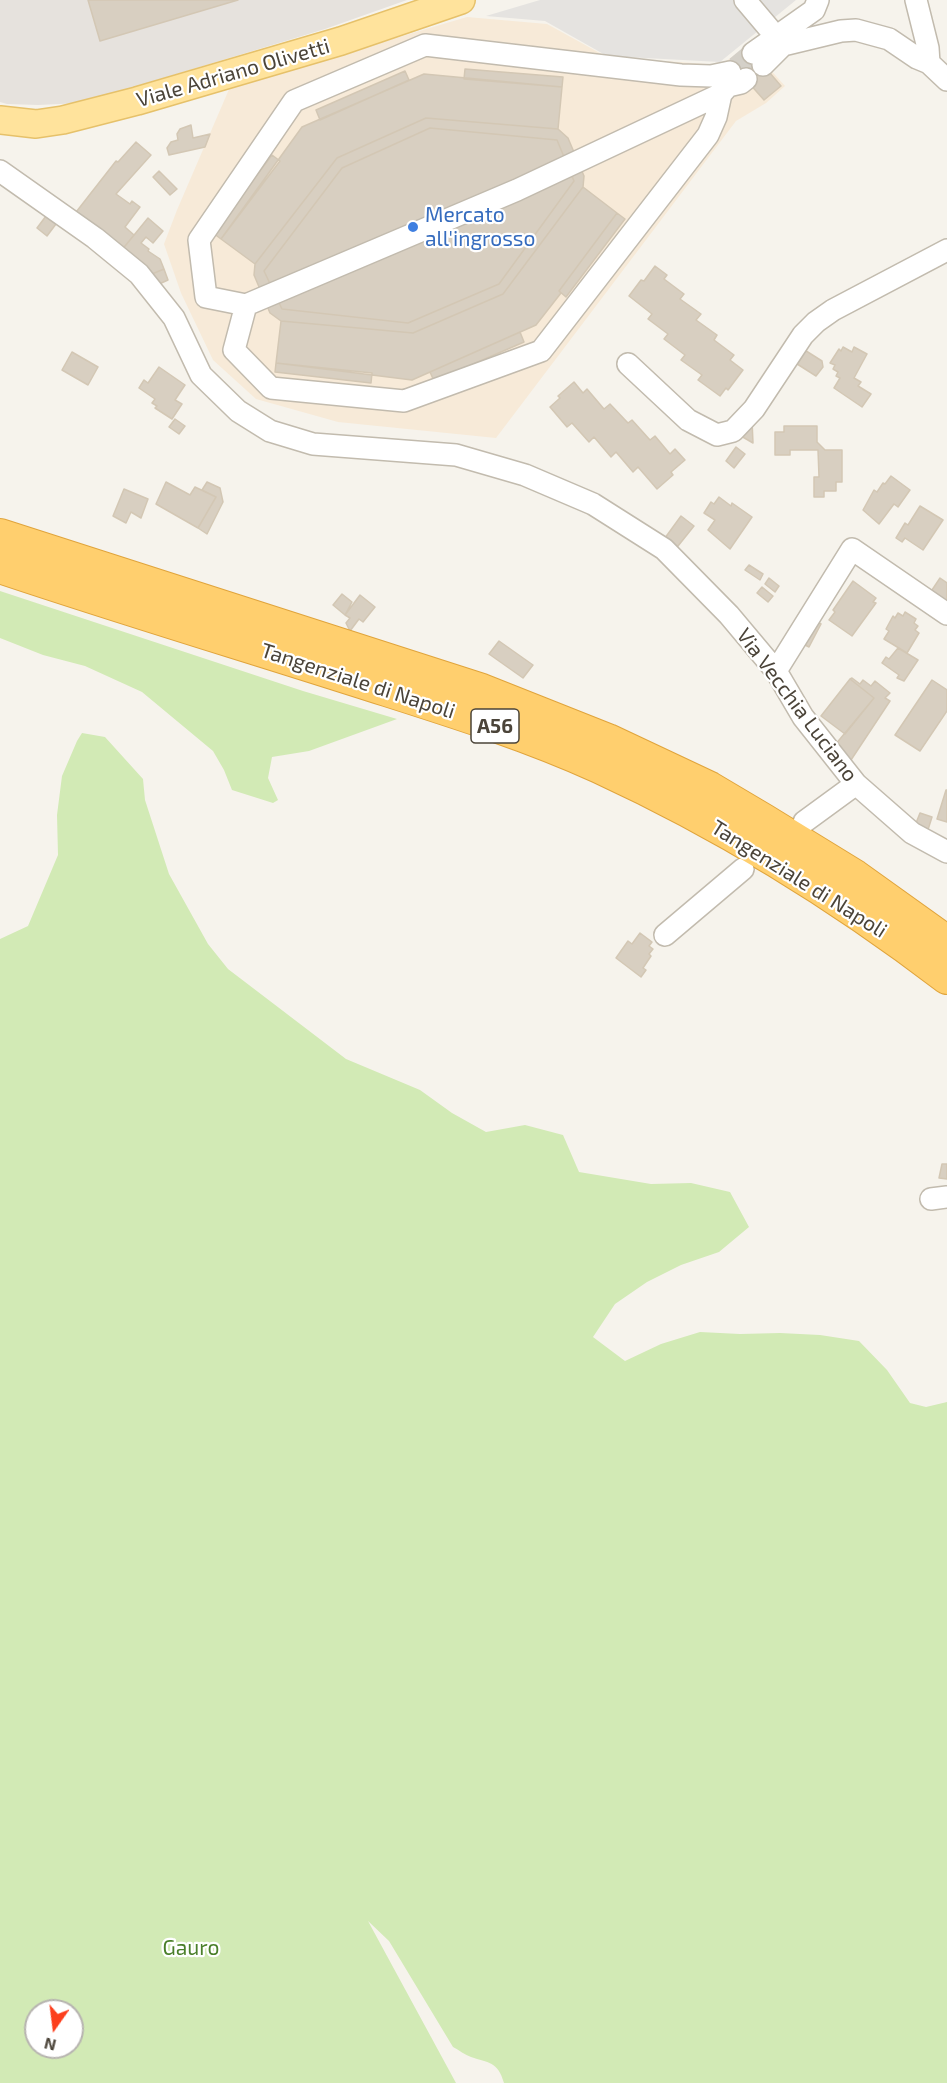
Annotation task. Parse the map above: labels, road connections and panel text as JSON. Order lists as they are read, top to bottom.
{
  "streets": {
    "highway": ["Tangenziale di Napoli", "A56"],
    "main road": ["Viale Adriano Olivetti"],
    "street": ["Via Vecchia Luciano"]
  },
  "parks": ["Gauro"],
  "places": ["Mercato all'ingrosso"],
  "north": "bottom"
}
